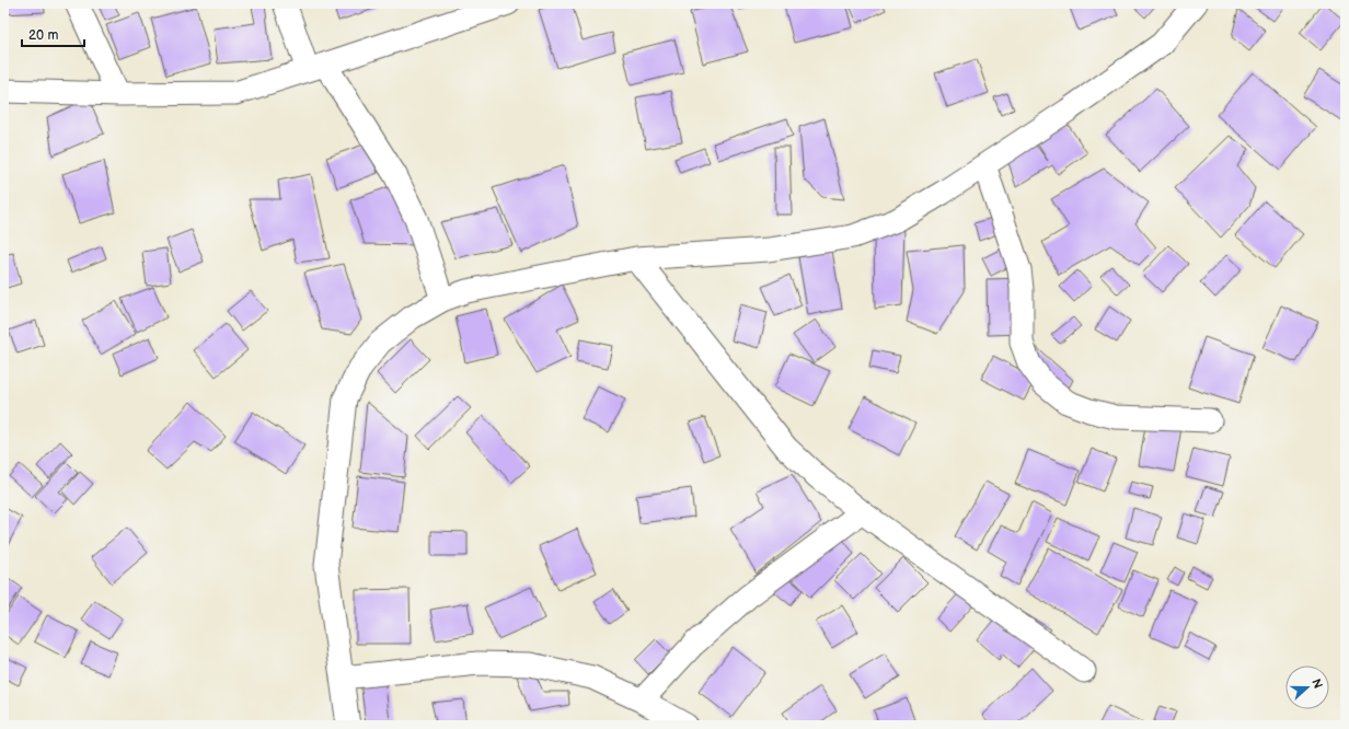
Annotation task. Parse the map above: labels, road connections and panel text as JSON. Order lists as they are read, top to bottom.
{
  "scale_bar": "20 m",
  "north": "right"
}
